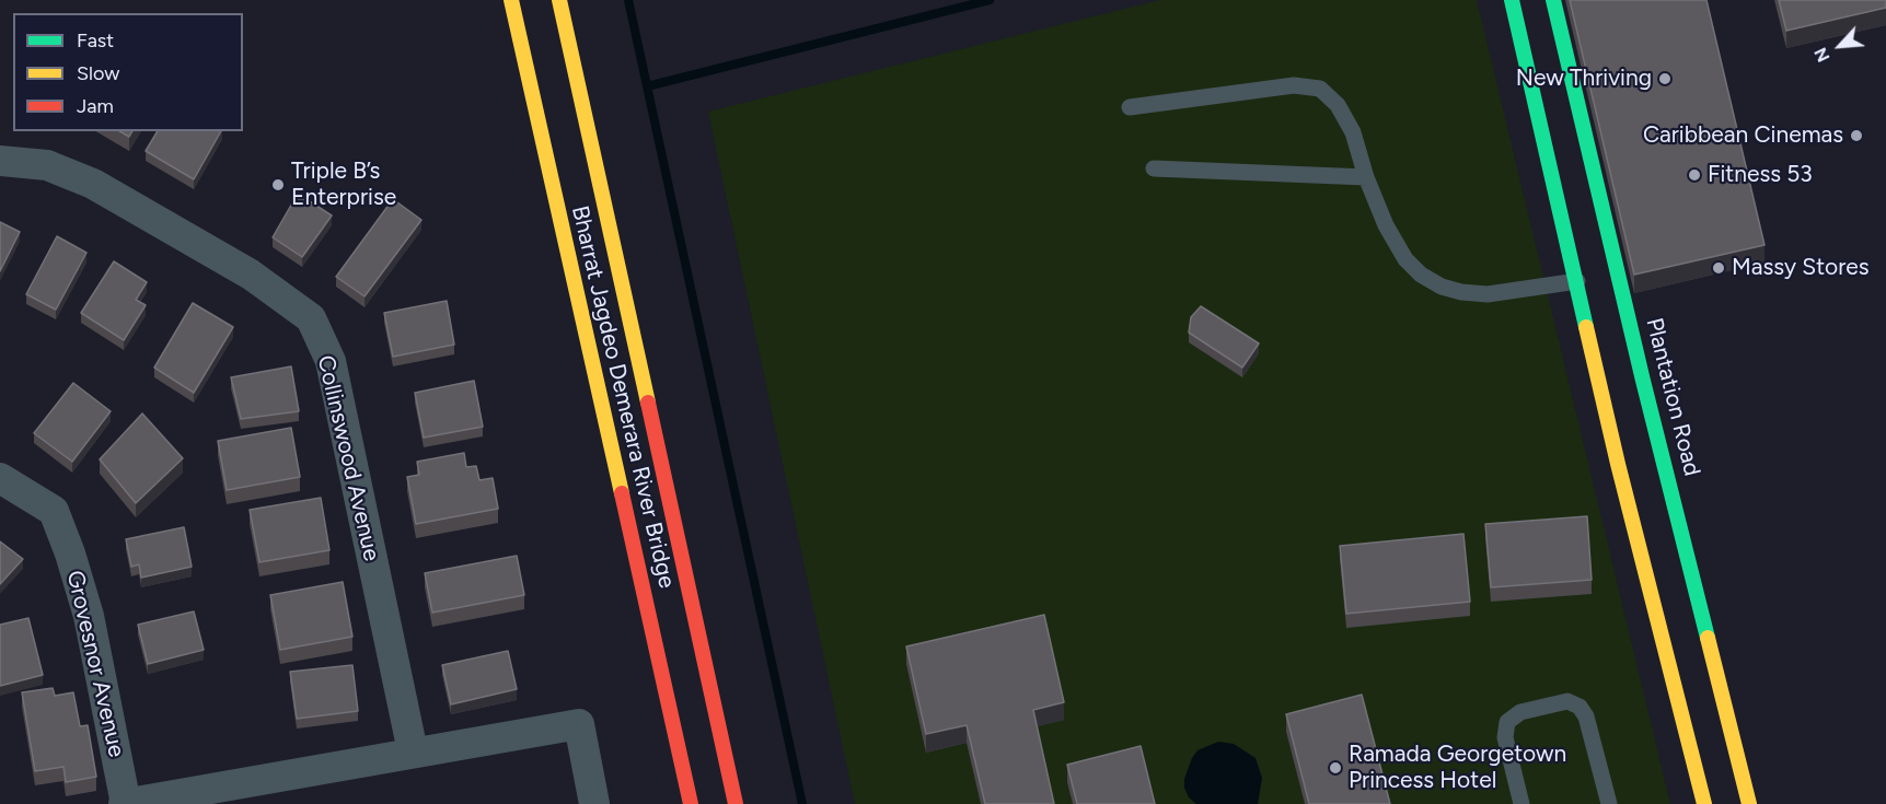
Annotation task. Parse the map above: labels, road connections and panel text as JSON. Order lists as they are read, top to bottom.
{
  "streets": {
    "street": [
      "Bharrat Jagdeo Demerara River Bridge",
      "Plantation Road",
      "Collinswood Avenue",
      "Grovesnor Avenue"
    ]
  },
  "places": [
    "New Thriving",
    "Caribbean Cinemas",
    "Fitness 53",
    "Triple B’s Enterprise",
    "Massy Stores",
    "Ramada Georgetown Princess Hotel"
  ],
  "legend": ["Fast", "Slow", "Jam"],
  "north": "bottom left"
}
